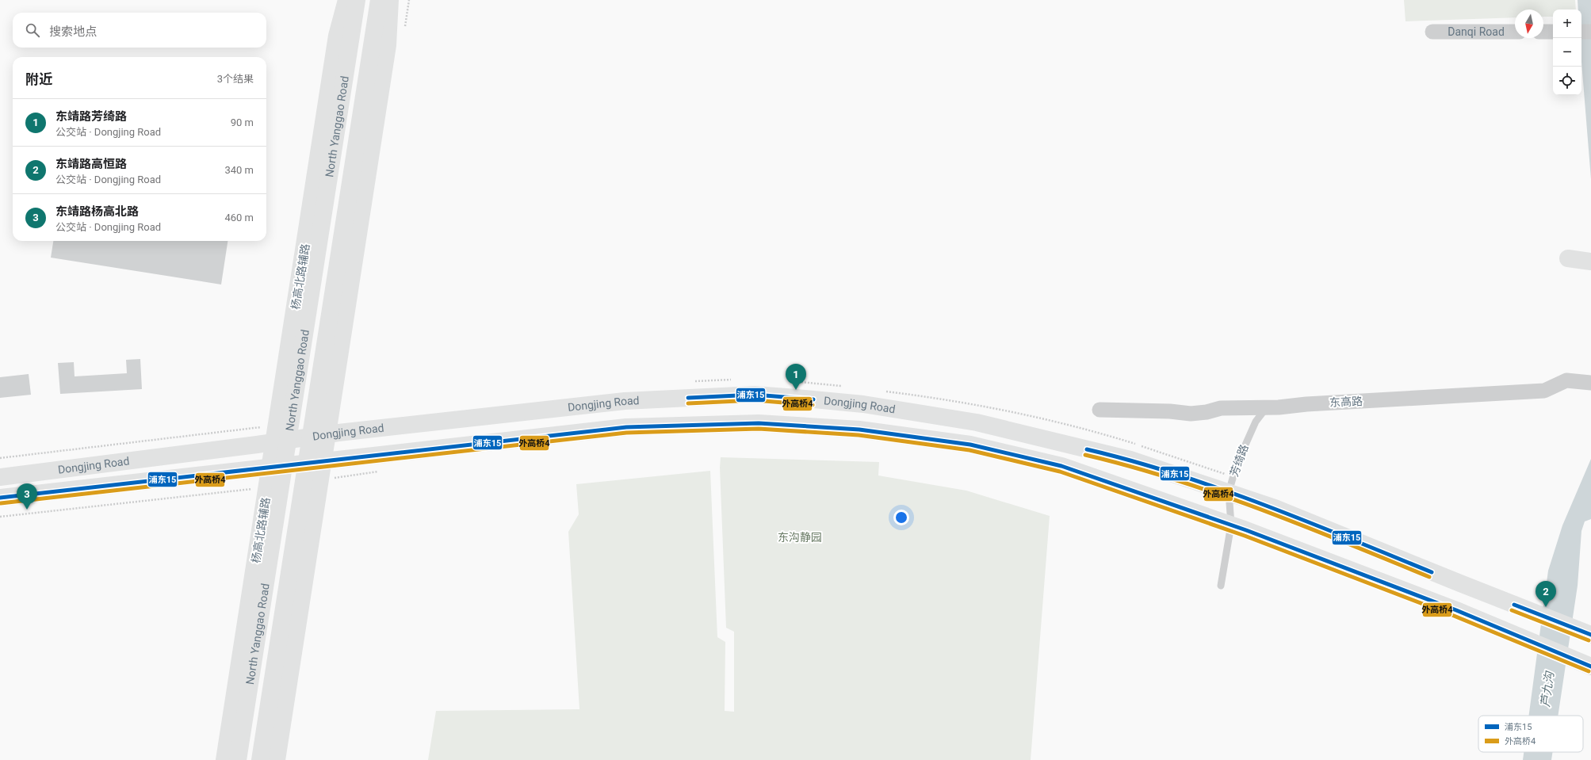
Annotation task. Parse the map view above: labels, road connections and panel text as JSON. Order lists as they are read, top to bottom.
{
  "streets": {
    "main road": ["North Yanggao Road", "杨高北路辅路", "Dongjing Road"],
    "street": ["Danqi Road", "东高路"],
    "lane": ["芳绮路"]
  },
  "crossings": [
    ["杨高北路辅路", "Dongjing Road"],
    ["东高路", "芳绮路"],
    ["Dongjing Road", "芳绮路"]
  ],
  "water": ["芦九沟"],
  "parks": ["东沟静园"],
  "lines": ["transit line 浦东15", "transit line 外高桥4"],
  "legend": ["浦东15", "外高桥4"],
  "north": "bottom",
  "page": {
    "map_buttons": ["+", "−"],
    "search": "搜索地点",
    "heading": ["附近", "3个结果"],
    "list": [
      {
        "mark": "1",
        "name": "东靖路芳绮路",
        "note": "公交站 · Dongjing Road",
        "value": "90 m"
      },
      {
        "mark": "2",
        "name": "东靖路高恒路",
        "note": "公交站 · Dongjing Road",
        "value": "340 m"
      },
      {
        "mark": "3",
        "name": "东靖路杨高北路",
        "note": "公交站 · Dongjing Road",
        "value": "460 m"
      }
    ],
    "pins": ["1", "3", "2"]
  }
}
